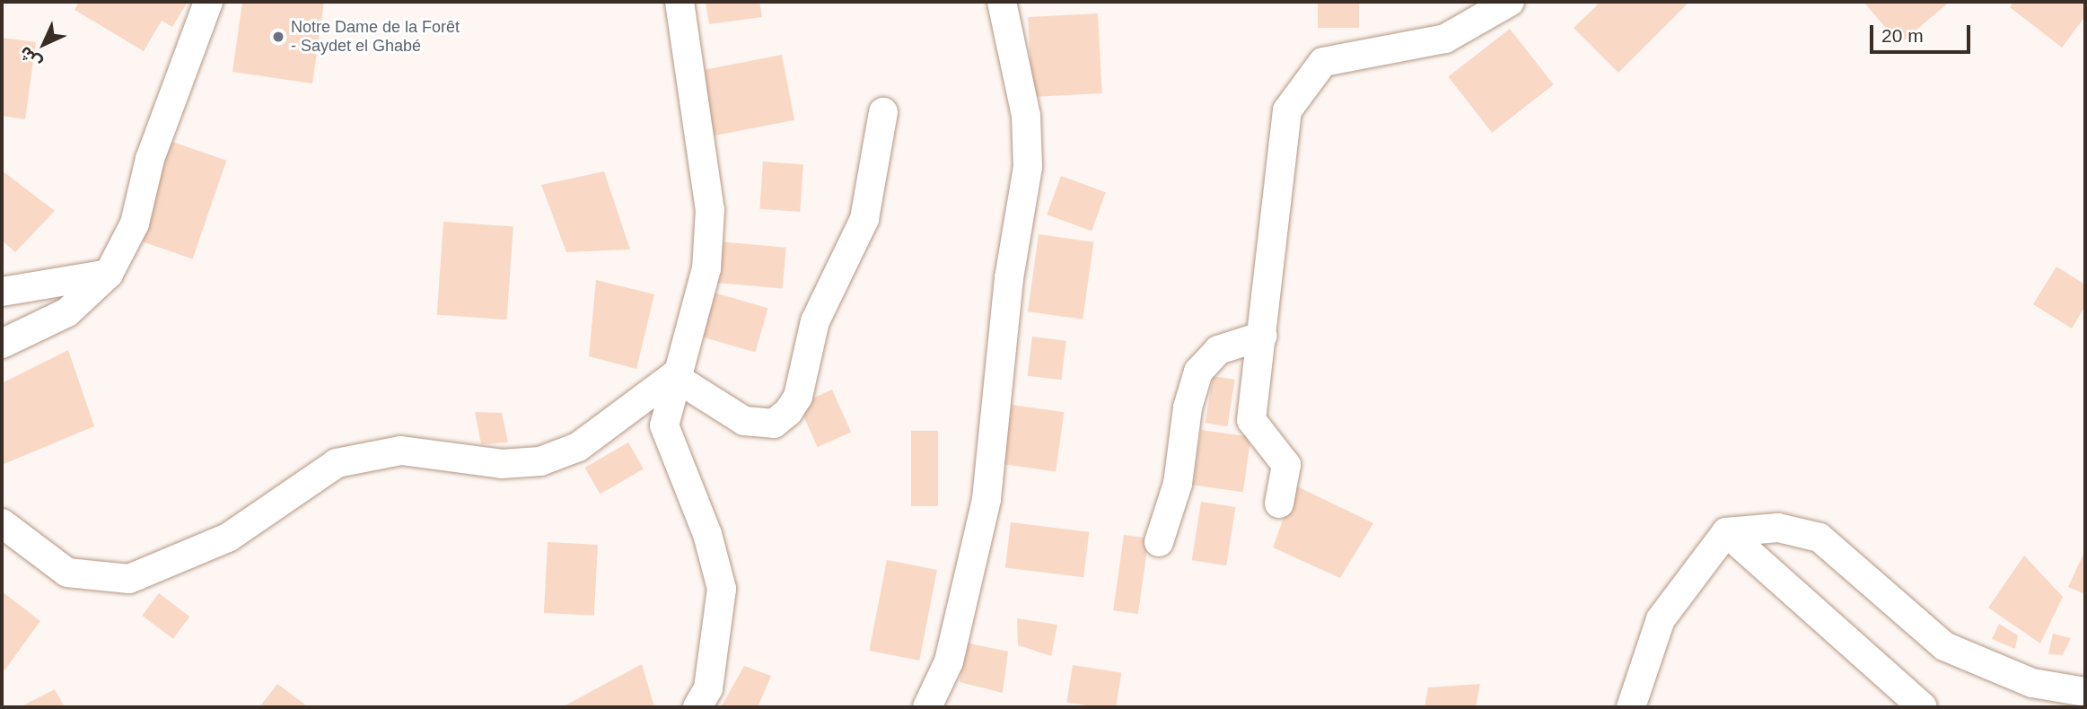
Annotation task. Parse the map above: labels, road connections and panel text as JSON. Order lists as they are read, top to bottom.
{
  "places": ["Notre Dame de la Forêt - Saydet el Ghabé"],
  "scale_bar": "20 m",
  "north": "bottom left"
}
